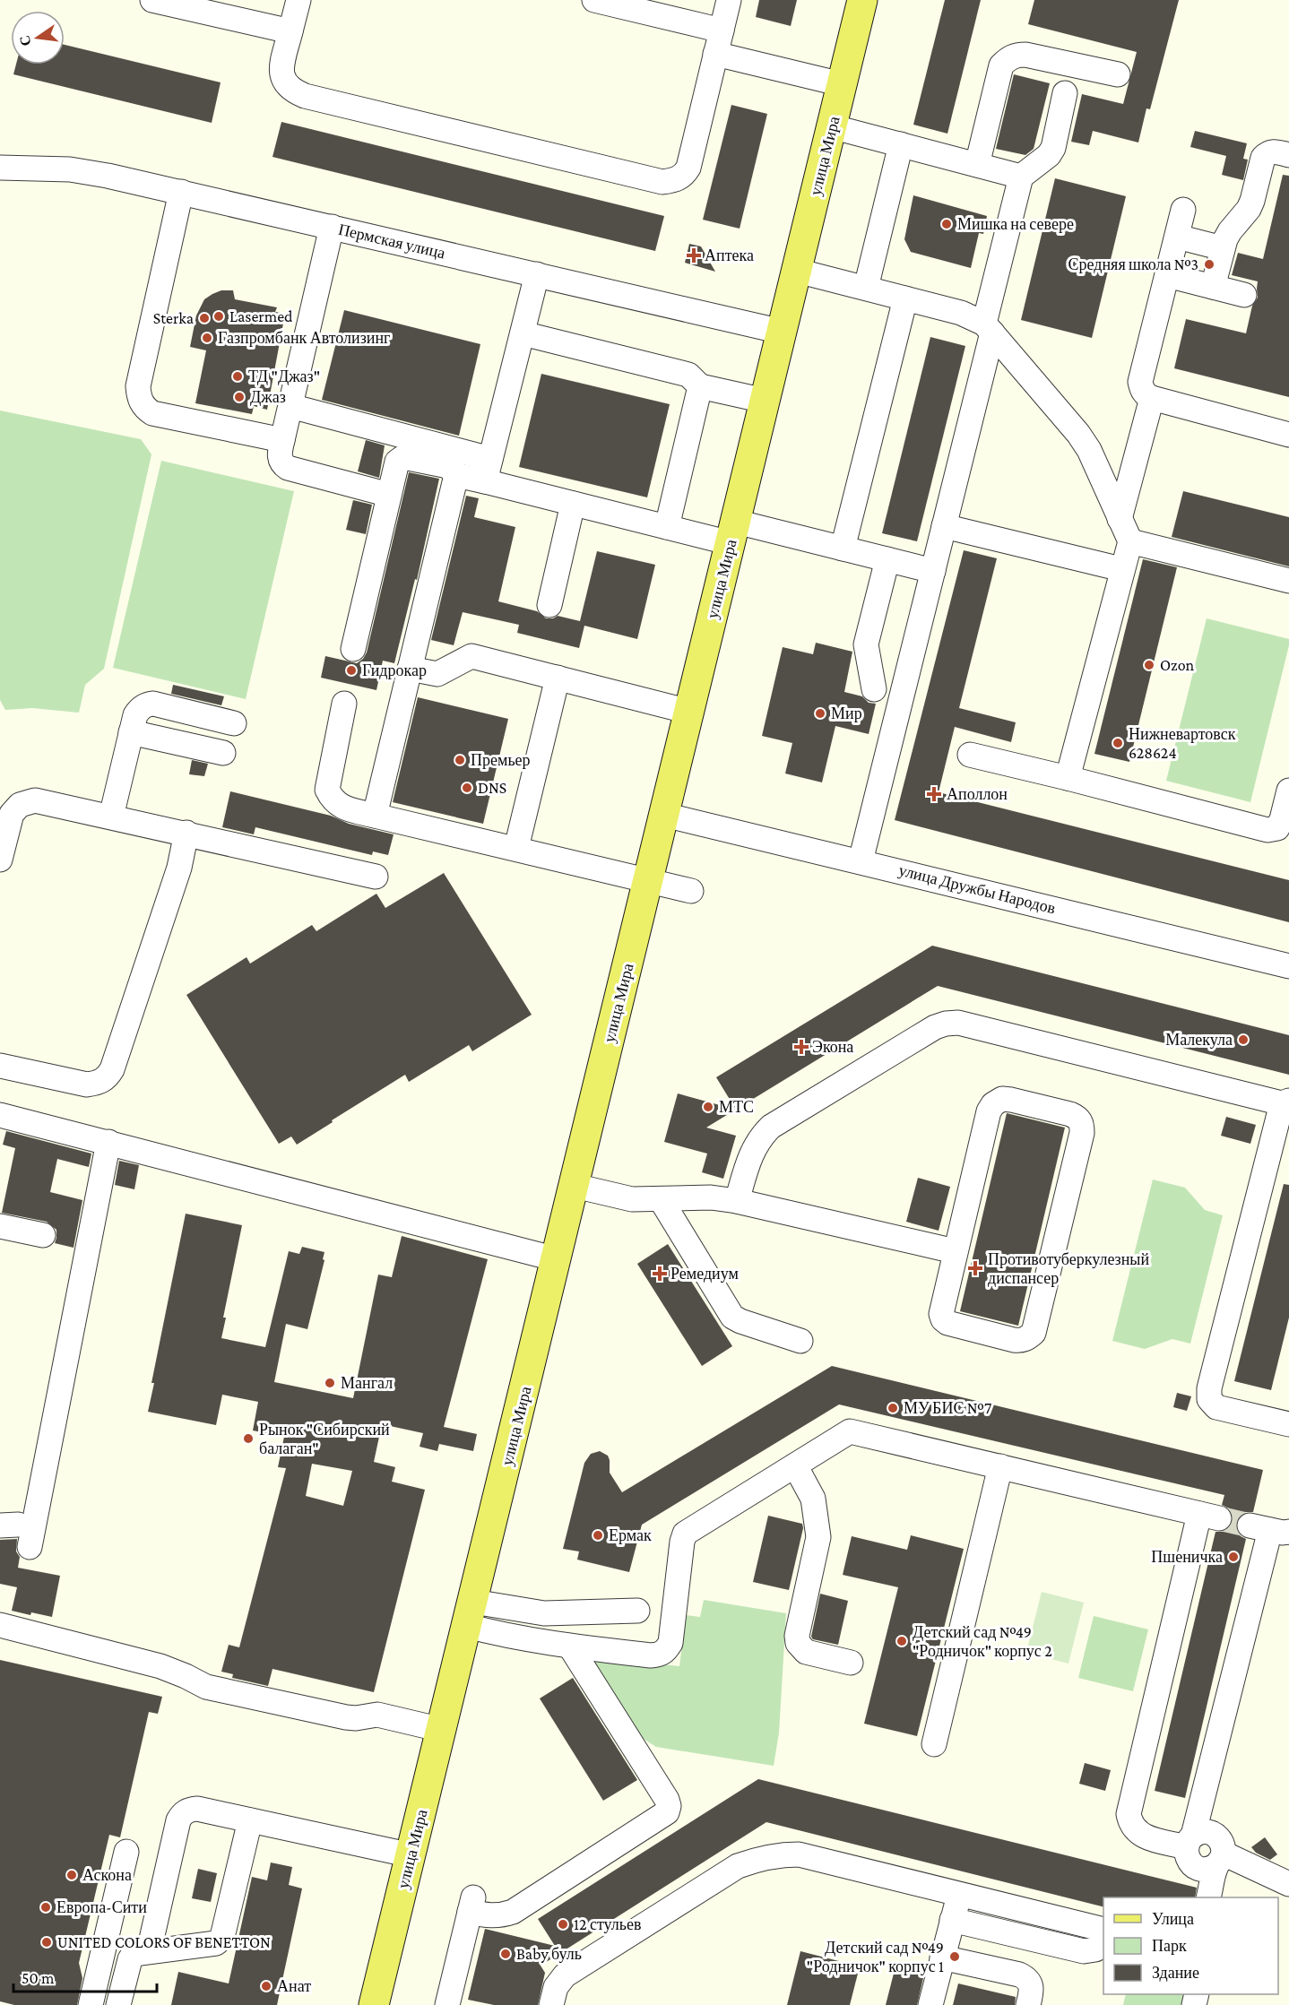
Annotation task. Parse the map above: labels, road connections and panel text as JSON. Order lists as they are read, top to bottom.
{
  "streets": {
    "main road": ["улица Мира"],
    "street": ["Пермская улица", "улица Дружбы Народов"]
  },
  "crossings": [
    ["улица Мира", "Пермская улица"],
    ["улица Мира", "улица Дружбы Народов"]
  ],
  "places": {
    "other": [
      "Мишка на севере",
      "Средняя школа №3",
      "Lasermed",
      "Sterka",
      "Газпромбанк Автолизинг",
      "ТД \"Джаз\"",
      "Джаз",
      "Ozon",
      "Гидрокар",
      "Мир",
      "Нижневартовск 628624",
      "Премьер",
      "DNS",
      "Малекула",
      "МТС",
      "Мангал",
      "МУ БИС №7",
      "Рынок \"Сибирский балаган\"",
      "Ермак",
      "Пшеничка",
      "Детский сад №49 \"Родничок\" корпус 2",
      "Аскона",
      "Европа-Сити",
      "12 стульев",
      "UNITED COLORS OF BENETTON",
      "Baby буль",
      "Детский сад №49 \"Родничок\" корпус 1",
      "Анат"
    ],
    "health": [
      "Аптека",
      "Аполлон",
      "Экона",
      "Противотуберкулезный диспансер",
      "Ремедиум"
    ]
  },
  "legend": ["Улица", "Парк", "Здание"],
  "scale_bar": "50 m",
  "north": "left"
}
